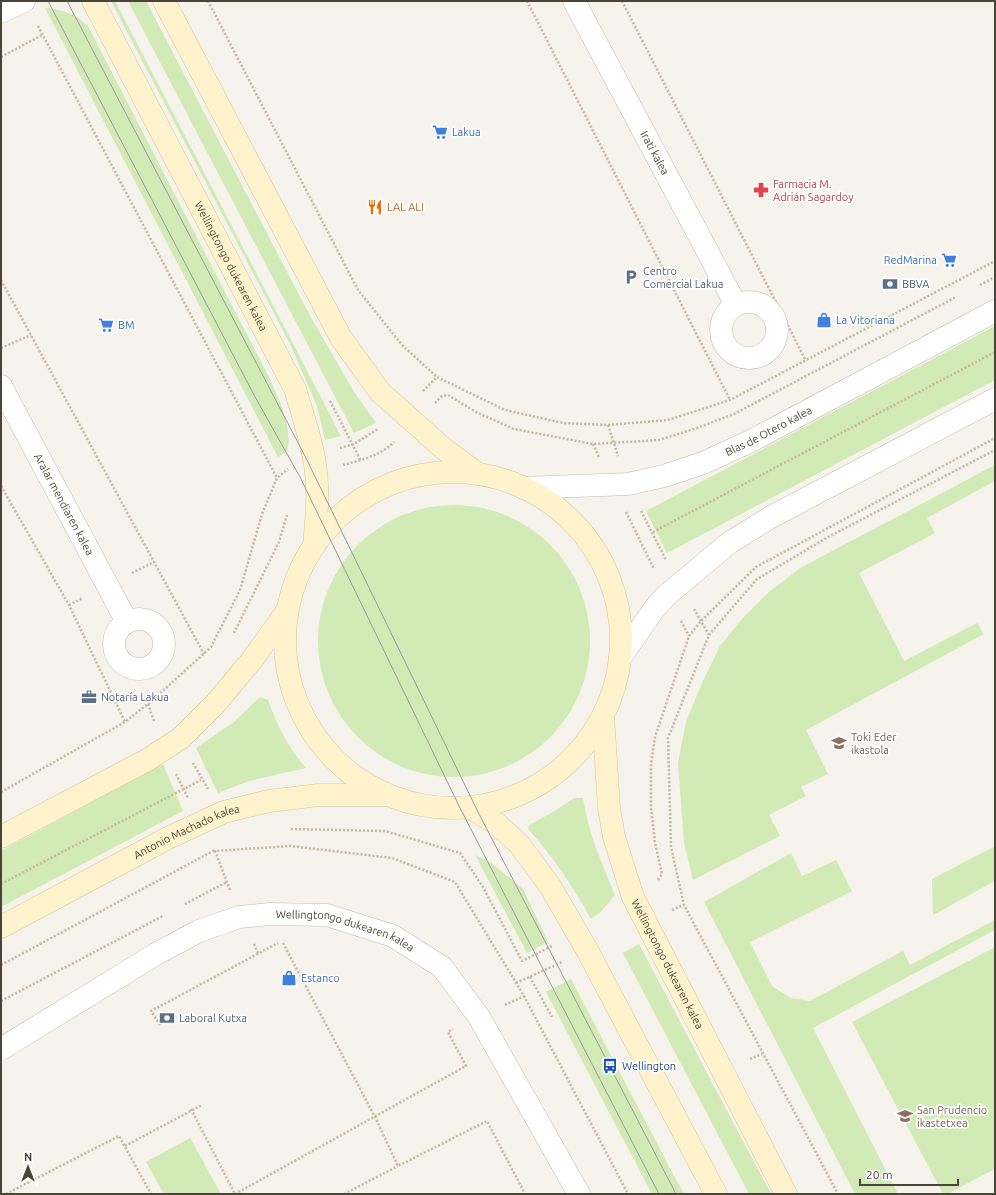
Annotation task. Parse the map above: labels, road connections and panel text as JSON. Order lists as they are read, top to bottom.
{
  "streets": {
    "main road": ["Wellingtongo dukearen kalea", "Antonio Machado kalea"],
    "street": ["Irati kalea", "Blas de Otero kalea", "Aralar mendiaren kalea"]
  },
  "places": {
    "supermarket": ["Lakua", "RedMarina", "BM"],
    "pharmacy": ["Farmacia M. Adrián Sagardoy"],
    "restaurant": ["LAL ALI"],
    "parking": ["Centro Comercial Lakua"],
    "bank": ["BBVA", "Laboral Kutxa"],
    "shop": ["La Vitoriana", "Estanco"],
    "office": ["Notaría Lakua"],
    "school or university": ["Toki Eder ikastola", "San Prudencio ikastetxea"],
    "bus stop": ["Wellington"]
  },
  "scale_bar": "20 m",
  "north": "top"
}
